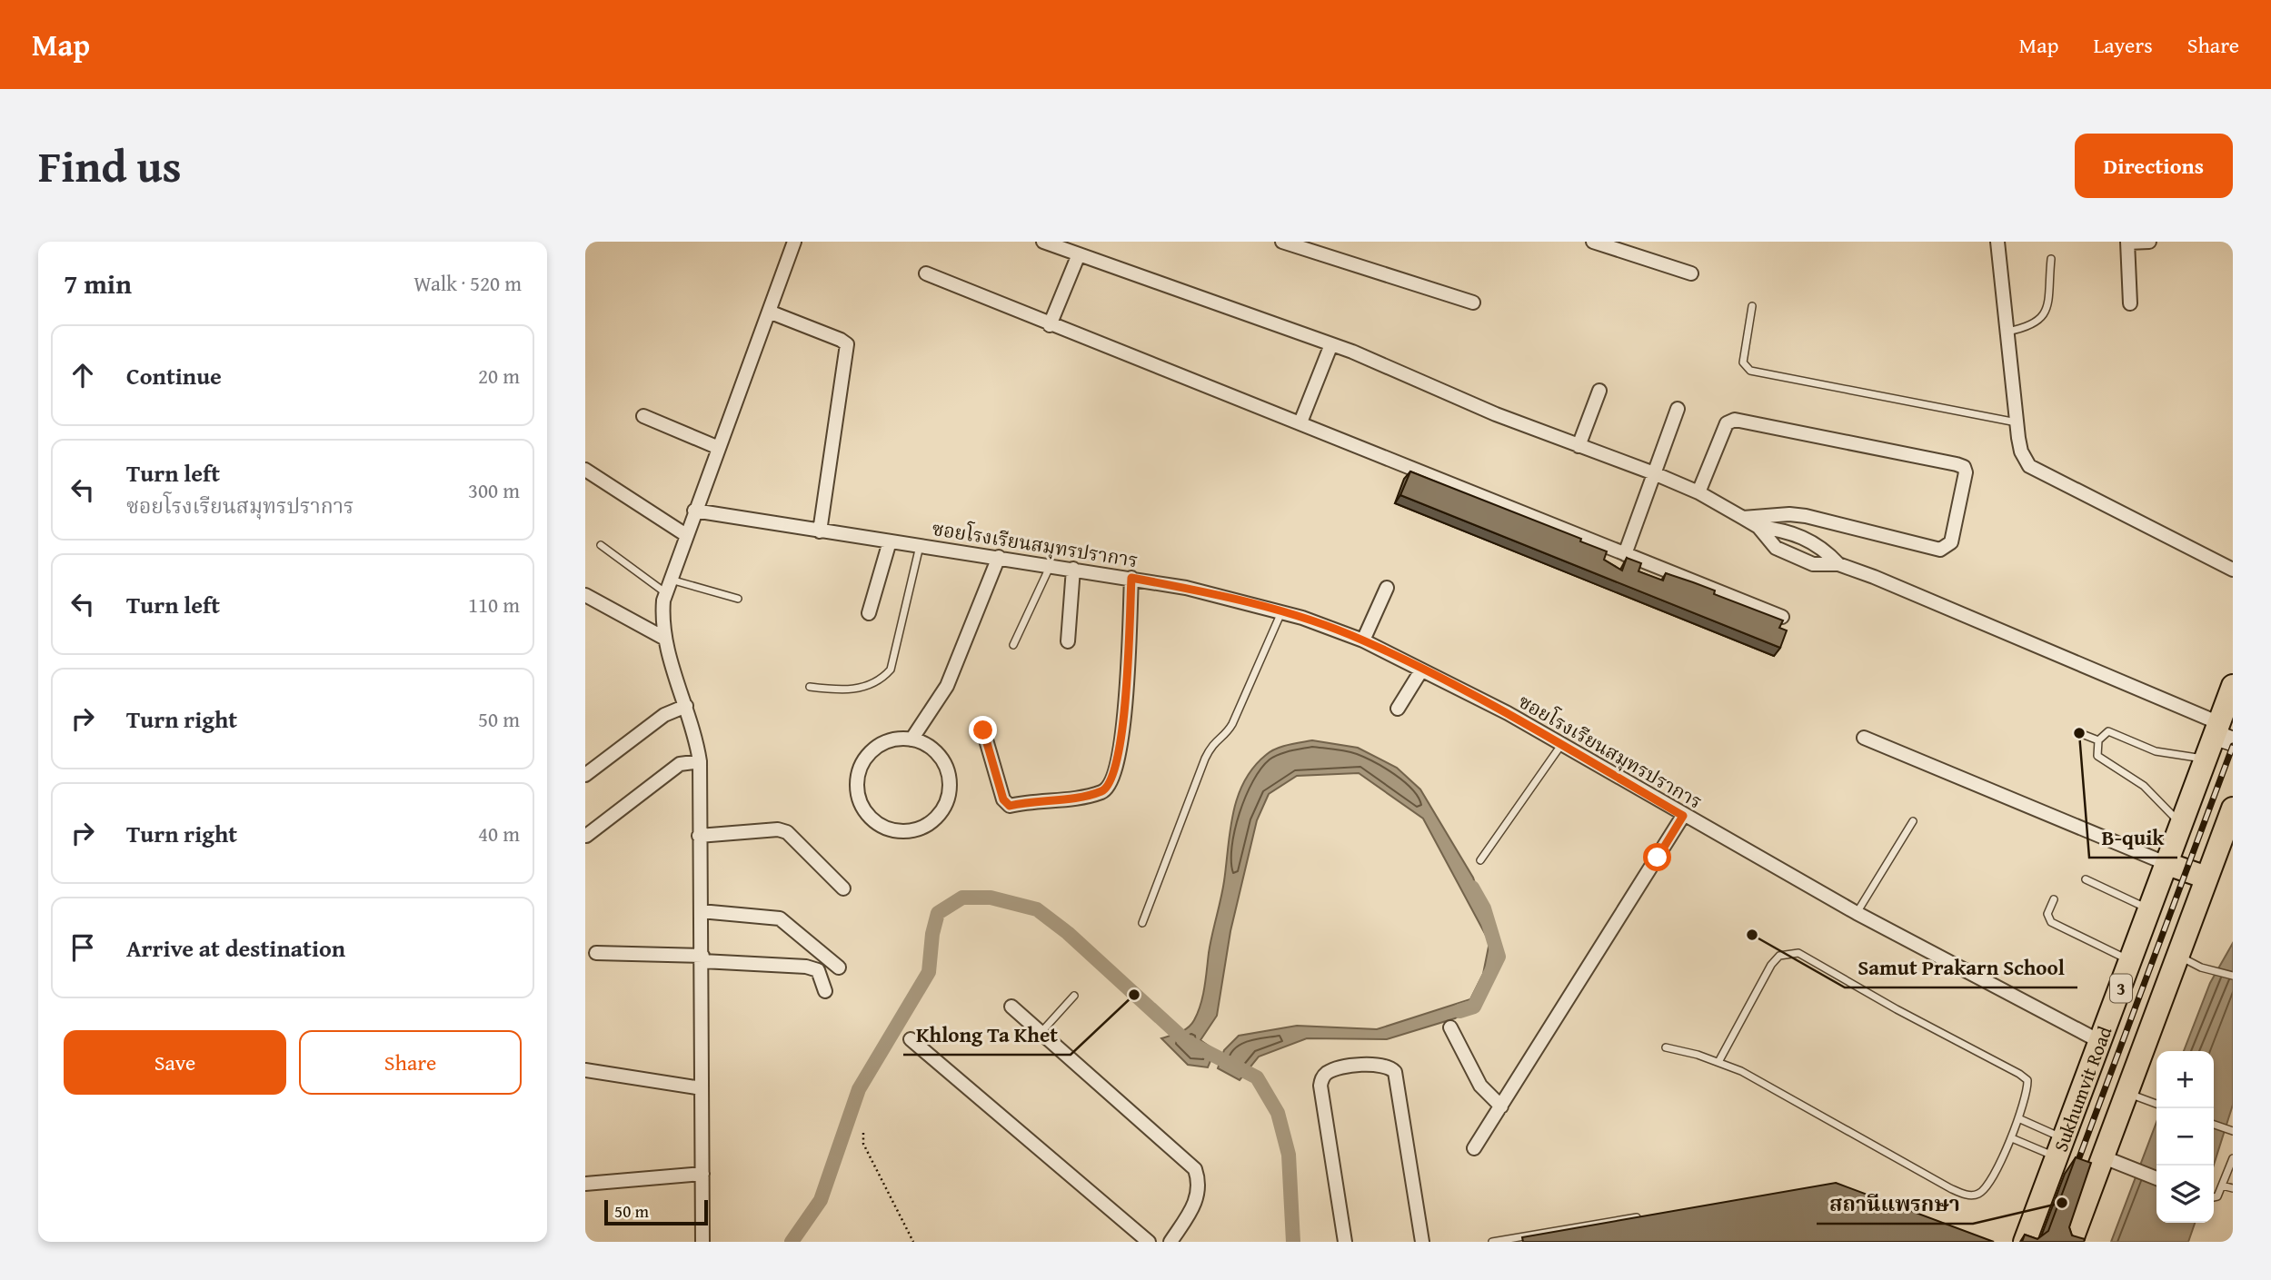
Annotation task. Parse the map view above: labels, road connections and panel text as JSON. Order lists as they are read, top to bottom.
{
  "streets": {
    "highway": ["3", "Sukhumvit Road"],
    "street": ["ซอยโรงเรียนสมุทรปราการ"]
  },
  "crossings": [
    ["ซอยโรงเรียนสมุทรปราการ", "Sukhumvit Road"]
  ],
  "places": [
    "B-quik",
    "Samut Prakarn School",
    "Khlong Ta Khet",
    "สถานีแพรกษา"
  ],
  "scale_bar": "50 m",
  "page": {
    "header": "Map",
    "nav": ["Map", "Layers", "Share"],
    "title": "Find us",
    "buttons": [
      "Directions",
      ["Save", "Share"]
    ],
    "heading": ["7 min", "Walk · 520 m"],
    "list": [
      ["Continue", "20 m"],
      ["Turn left", "ซอยโรงเรียนสมุทรปราการ", "300 m"],
      ["Turn left", "110 m"],
      ["Turn right", "50 m"],
      ["Turn right", "40 m"],
      "Arrive at destination"
    ],
    "map_buttons": ["+", "−"],
    "scale": "50 m"
  }
}
